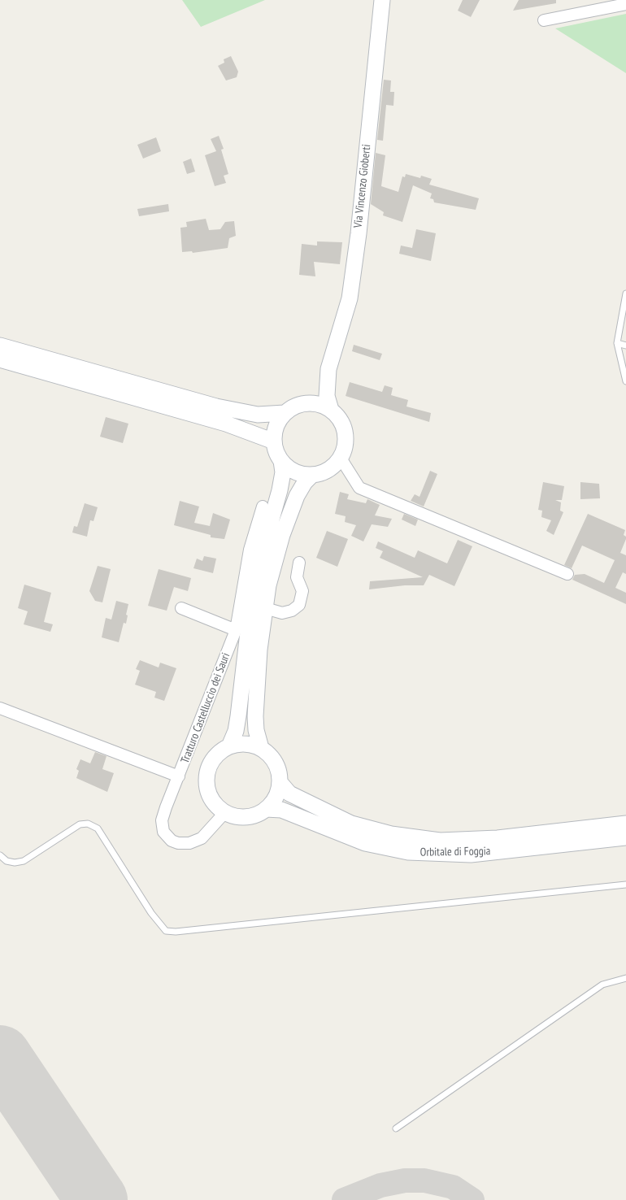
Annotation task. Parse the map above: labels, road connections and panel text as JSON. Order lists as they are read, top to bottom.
{
  "streets": {
    "main road": ["Via Vincenzo Gioberti", "Orbitale di Foggia"],
    "street": ["Tratturo Castelluccio dei Sauri"]
  },
  "crossings": [
    ["Tratturo Castelluccio dei Sauri", "Orbitale di Foggia"]
  ]
}
